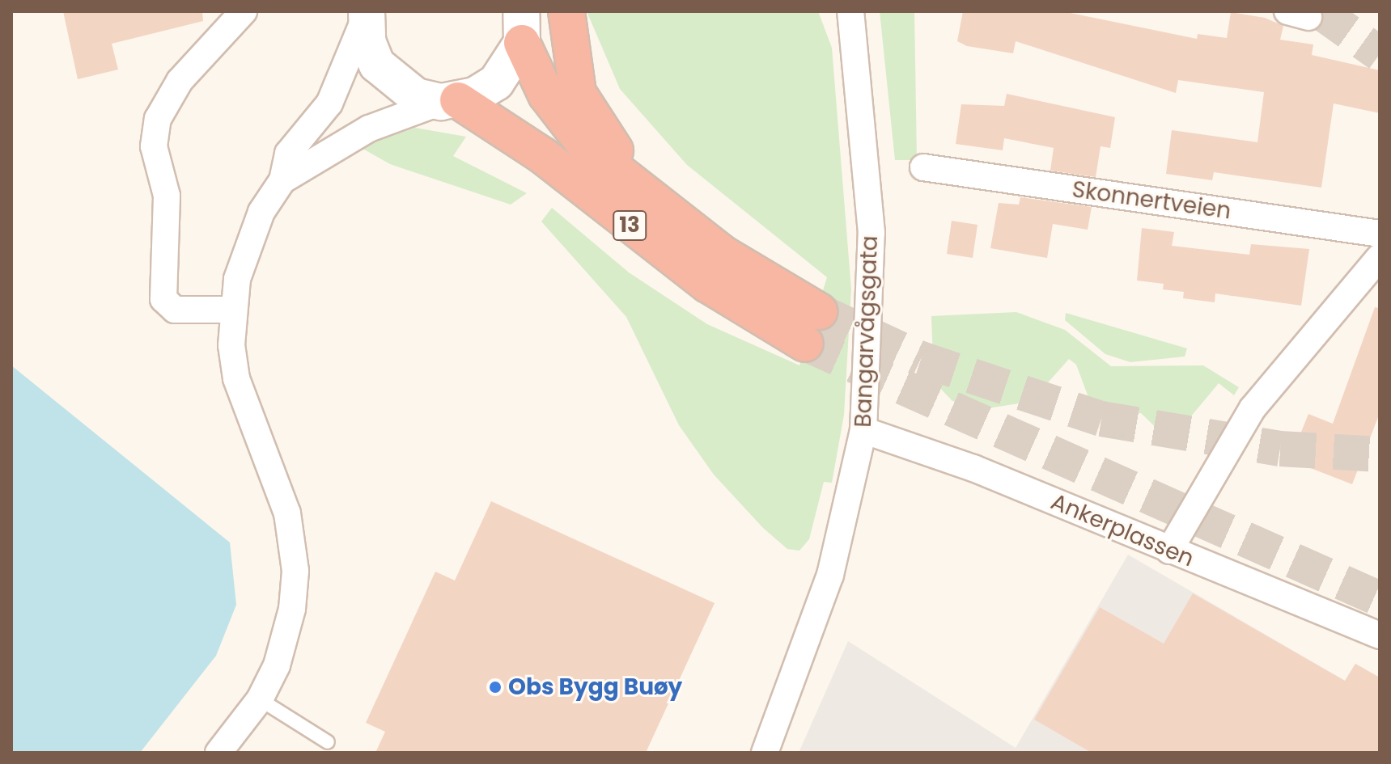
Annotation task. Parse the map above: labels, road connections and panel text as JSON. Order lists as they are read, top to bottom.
{
  "streets": {
    "highway": ["13"],
    "street": ["Skonnertveien", "Bangarvågsgata", "Ankerplassen"]
  },
  "crossings": [
    ["Bangarvågsgata", "Ankerplassen"]
  ],
  "places": ["Obs Bygg Buøy"]
}
